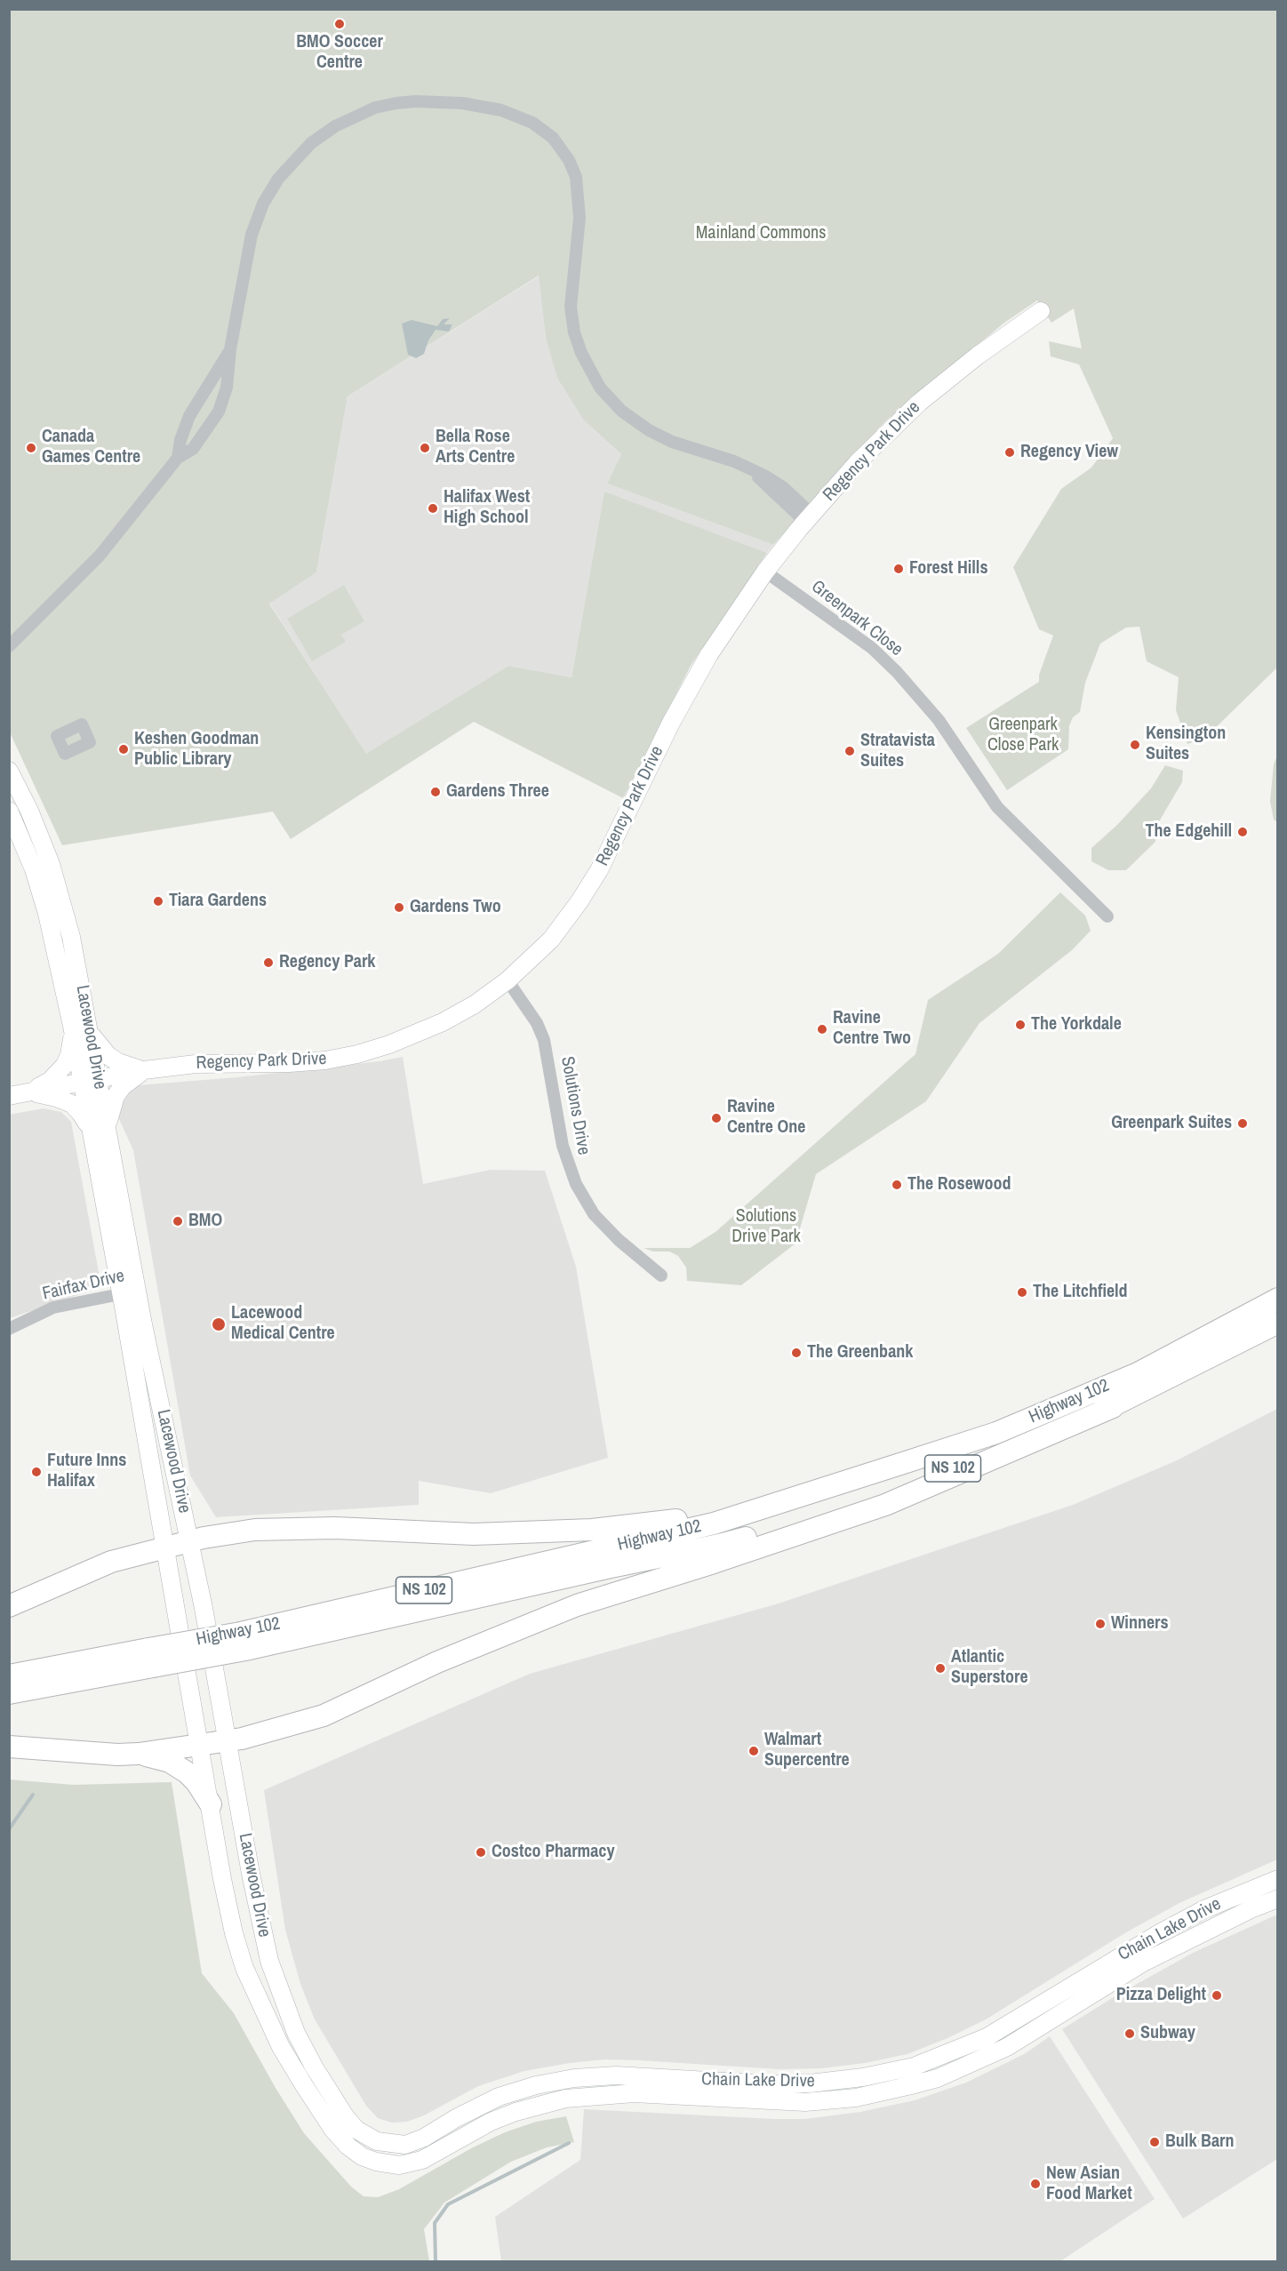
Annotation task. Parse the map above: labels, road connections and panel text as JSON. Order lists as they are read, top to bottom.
{
  "streets": {
    "highway": ["Highway 102", "NS 102"],
    "street": [
      "Regency Park Drive",
      "Greenpark Close",
      "Lacewood Drive",
      "Solutions Drive",
      "Fairfax Drive",
      "Chain Lake Drive"
    ]
  },
  "crossings": [
    ["Regency Park Drive", "Greenpark Close"],
    ["Regency Park Drive", "Lacewood Drive"],
    ["Regency Park Drive", "Solutions Drive"],
    ["Lacewood Drive", "Fairfax Drive"],
    ["Lacewood Drive", "Chain Lake Drive"]
  ],
  "parks": ["Mainland Commons", "Greenpark Close Park", "Solutions Drive Park"],
  "places": [
    "BMO Soccer Centre",
    "Canada Games Centre",
    "Bella Rose Arts Centre",
    "Regency View",
    "Halifax West High School",
    "Forest Hills",
    "Kensington Suites",
    "Keshen Goodman Public Library",
    "Stratavista Suites",
    "Gardens Three",
    "The Edgehill",
    "Tiara Gardens",
    "Gardens Two",
    "Regency Park",
    "The Yorkdale",
    "Ravine Centre Two",
    "Ravine Centre One",
    "Greenpark Suites",
    "The Rosewood",
    "BMO",
    "The Litchfield",
    "Lacewood Medical Centre",
    "The Greenbank",
    "Future Inns Halifax",
    "Winners",
    "Atlantic Superstore",
    "Walmart Supercentre",
    "Costco Pharmacy",
    "Pizza Delight",
    "Subway",
    "Bulk Barn",
    "New Asian Food Market"
  ]
}
